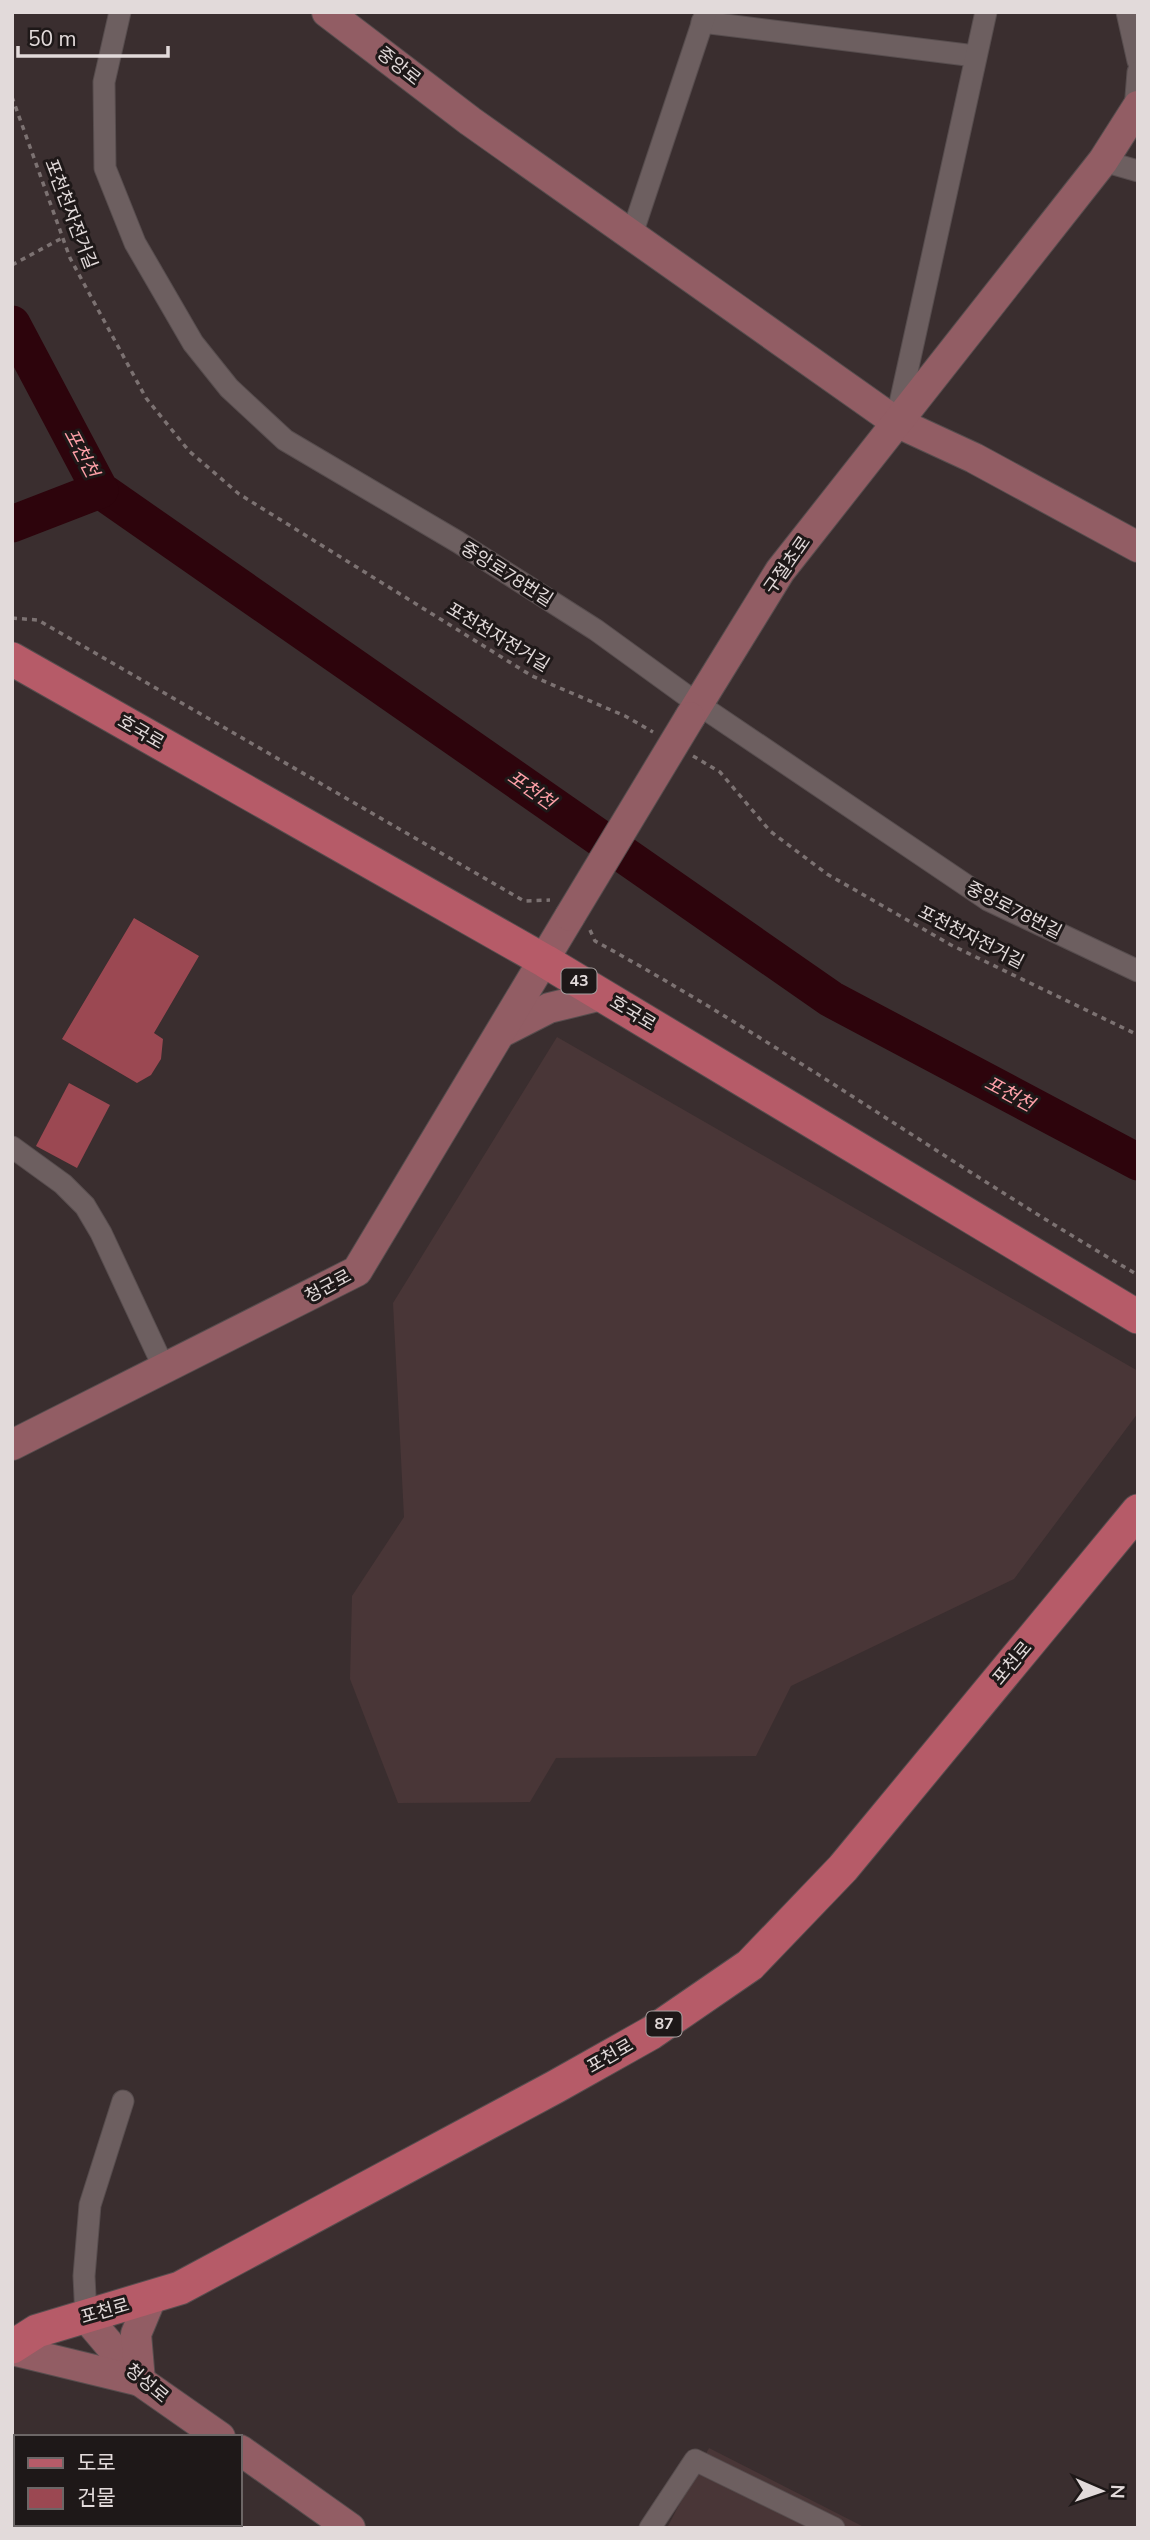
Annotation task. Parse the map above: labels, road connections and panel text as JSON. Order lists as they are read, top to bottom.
{
  "streets": {
    "main road": [
      "호국로",
      "43",
      "포천로",
      "87"
    ],
    "street": [
      "중앙로",
      "구절초로",
      "중앙로78번길",
      "청군로",
      "청성로"
    ],
    "path": ["포천천자전거길"]
  },
  "crossings": [
    ["중앙로", "구절초로"],
    ["구절초로", "중앙로78번길"],
    ["구절초로", "호국로"],
    ["구절초로", "청군로"],
    ["호국로", "청군로"],
    ["포천로", "청성로"]
  ],
  "water": ["포천천"],
  "legend": ["도로", "건물"],
  "scale_bar": "50 m",
  "north": "right"
}
